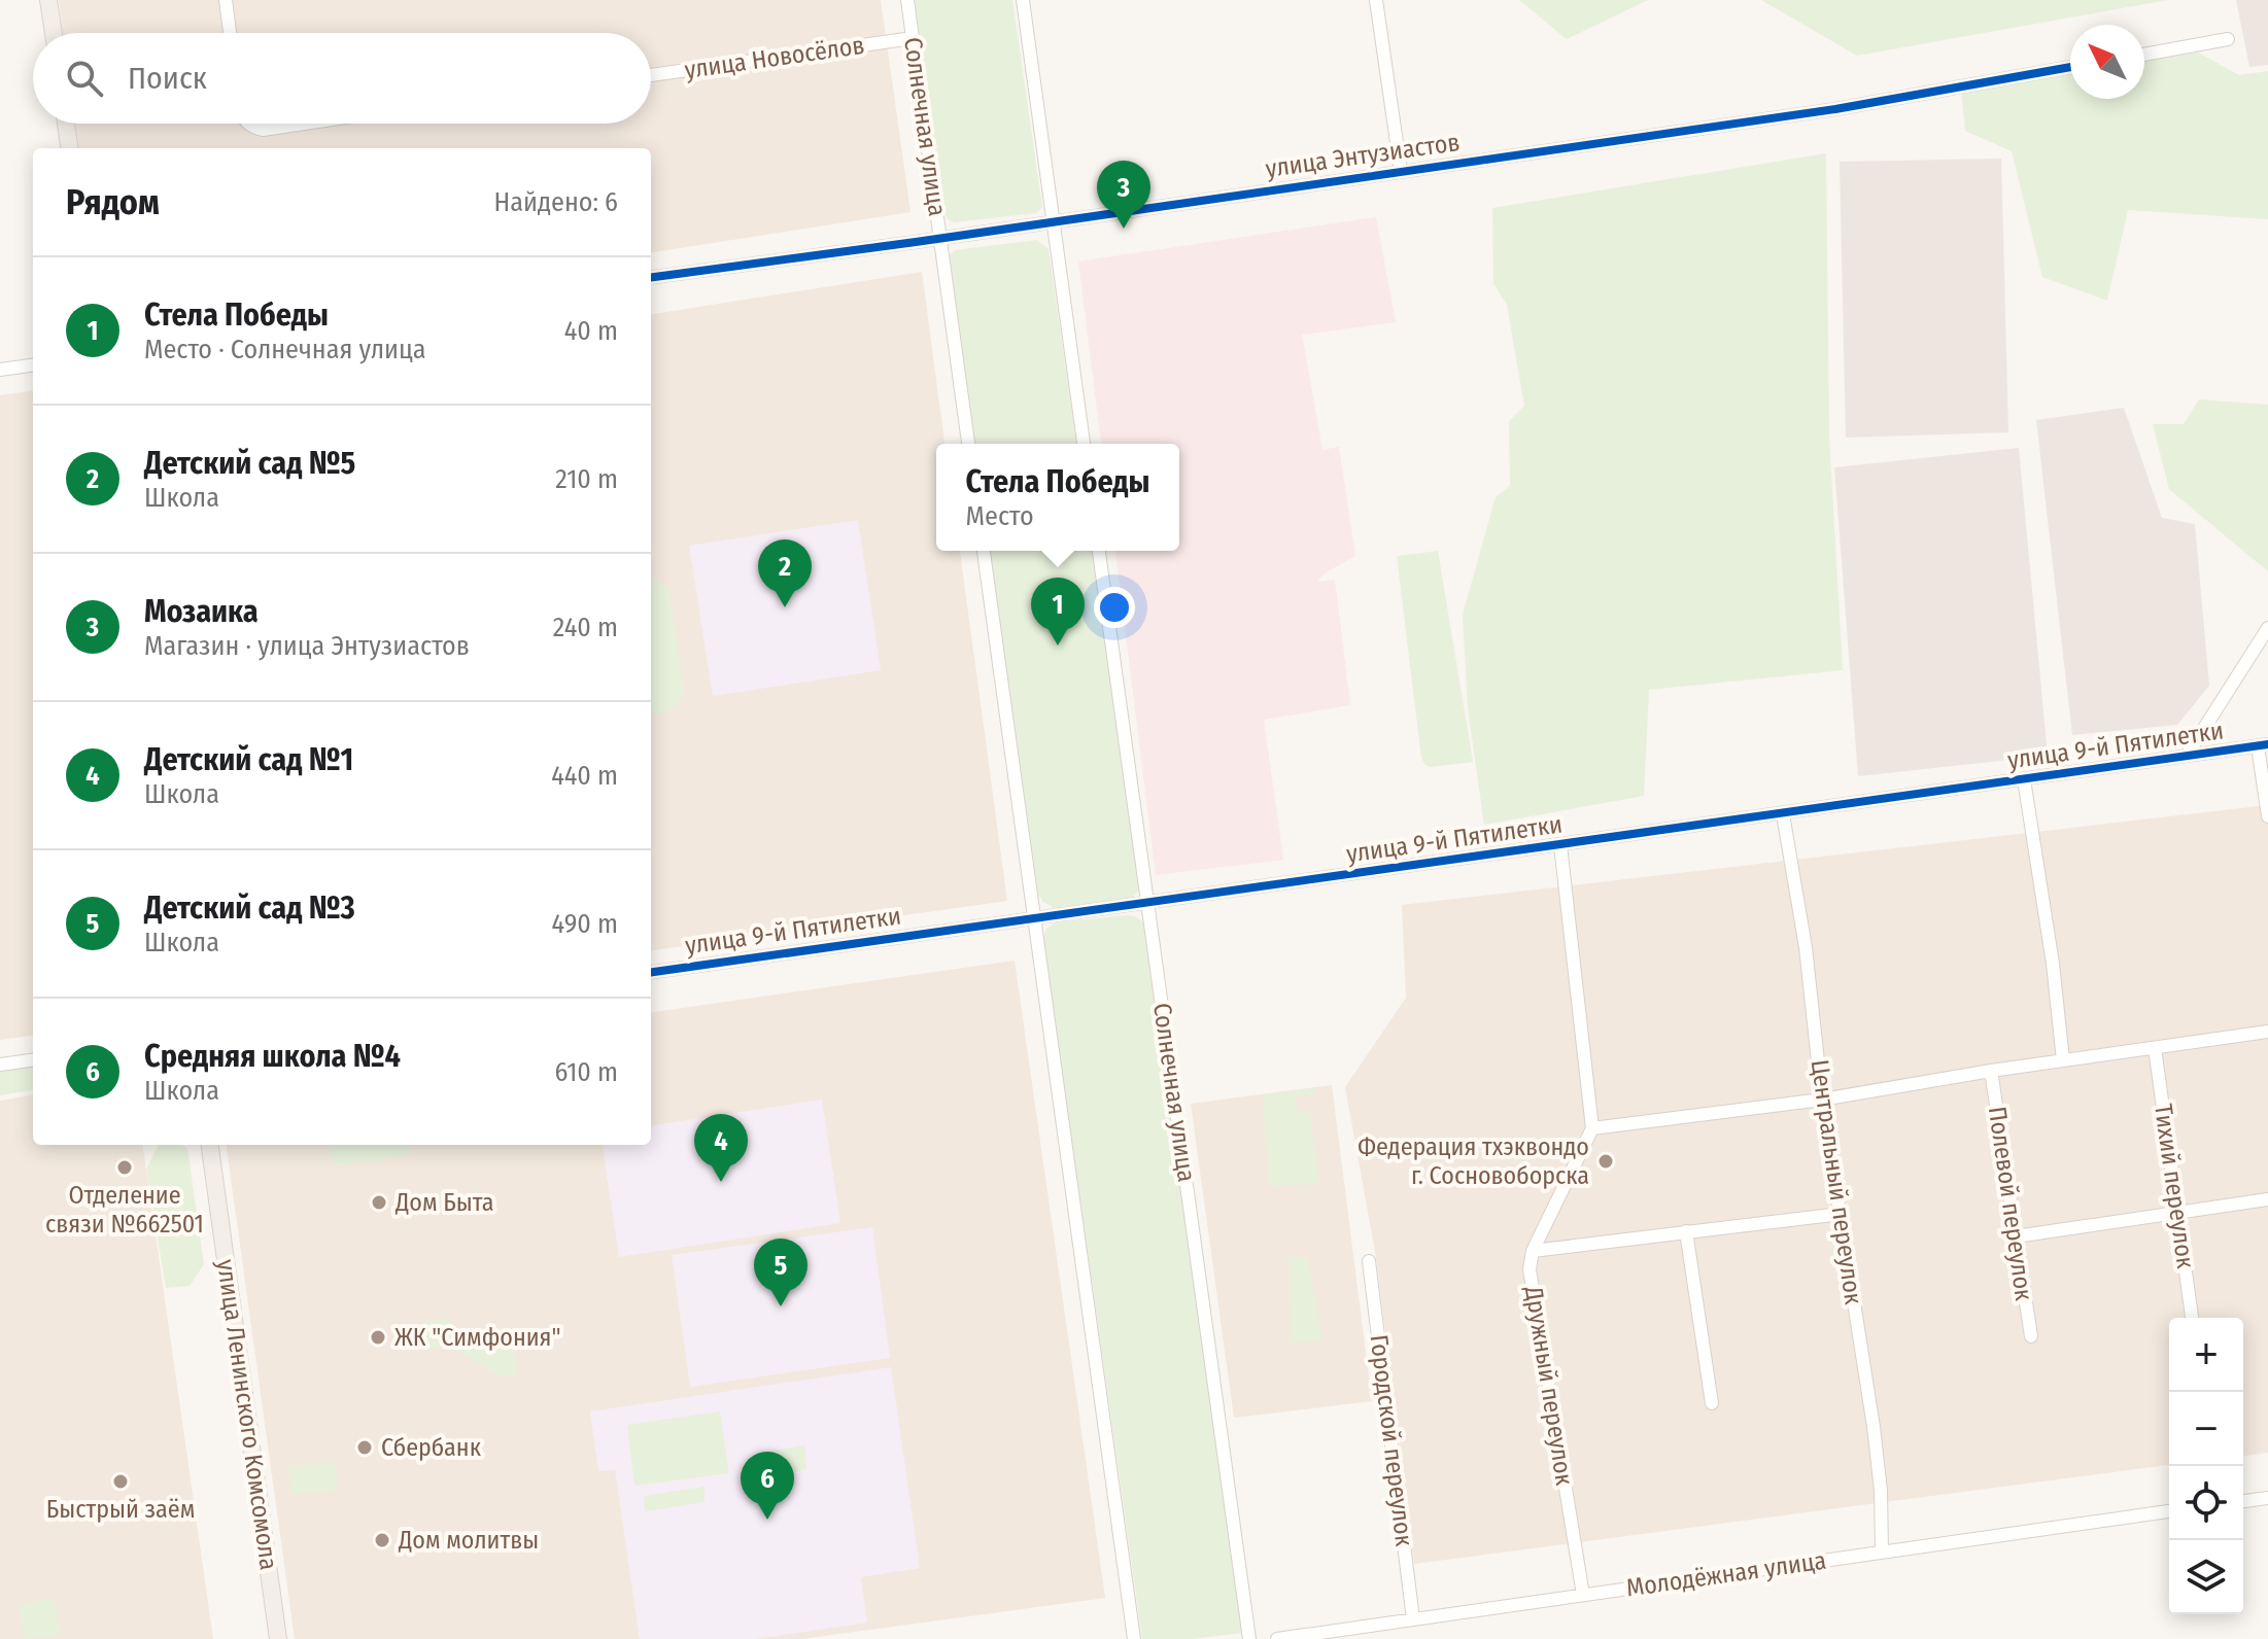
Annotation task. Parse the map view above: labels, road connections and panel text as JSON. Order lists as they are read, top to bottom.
{
  "streets": {
    "main road": ["улица Ленинского Комсомола"],
    "street": [
      "улица Новосёлов",
      "Солнечная улица",
      "улица Энтузиастов",
      "улица 9-й Пятилетки",
      "Центральный переулок",
      "Тихий переулок",
      "Полевой переулок",
      "Дружный переулок",
      "Городской переулок",
      "Молодёжная улица"
    ]
  },
  "crossings": [
    ["улица Новосёлов", "Солнечная улица"],
    ["Солнечная улица", "улица Энтузиастов"],
    ["Солнечная улица", "улица 9-й Пятилетки"],
    ["улица 9-й Пятилетки", "Центральный переулок"],
    ["Центральный переулок", "Молодёжная улица"],
    ["Дружный переулок", "Молодёжная улица"],
    ["Городской переулок", "Молодёжная улица"]
  ],
  "places": [
    "Федерация тхэквондо г. Сосновоборска",
    "Отделение связи №662501",
    "Дом Быта",
    "ЖК \"Симфония\"",
    "Сбербанк",
    "Быстрый заём",
    "Дом молитвы"
  ],
  "north": "top left",
  "page": {
    "search": "Поиск",
    "heading": ["Рядом", "Найдено: 6"],
    "pins": [
      "3",
      "2",
      "1",
      "4",
      "5",
      "6"
    ],
    "list": [
      {
        "mark": "1",
        "name": "Стела Победы",
        "note": "Место · Солнечная улица",
        "value": "40 m"
      },
      {
        "mark": "2",
        "name": "Детский сад №5",
        "note": "Школа",
        "value": "210 m"
      },
      {
        "mark": "3",
        "name": "Мозаика",
        "note": "Магазин · улица Энтузиастов",
        "value": "240 m"
      },
      {
        "mark": "4",
        "name": "Детский сад №1",
        "note": "Школа",
        "value": "440 m"
      },
      {
        "mark": "5",
        "name": "Детский сад №3",
        "note": "Школа",
        "value": "490 m"
      },
      {
        "mark": "6",
        "name": "Средняя школа №4",
        "note": "Школа",
        "value": "610 m"
      }
    ],
    "popup": ["Стела Победы", "Место"],
    "map_buttons": ["+", "−"]
  }
}
